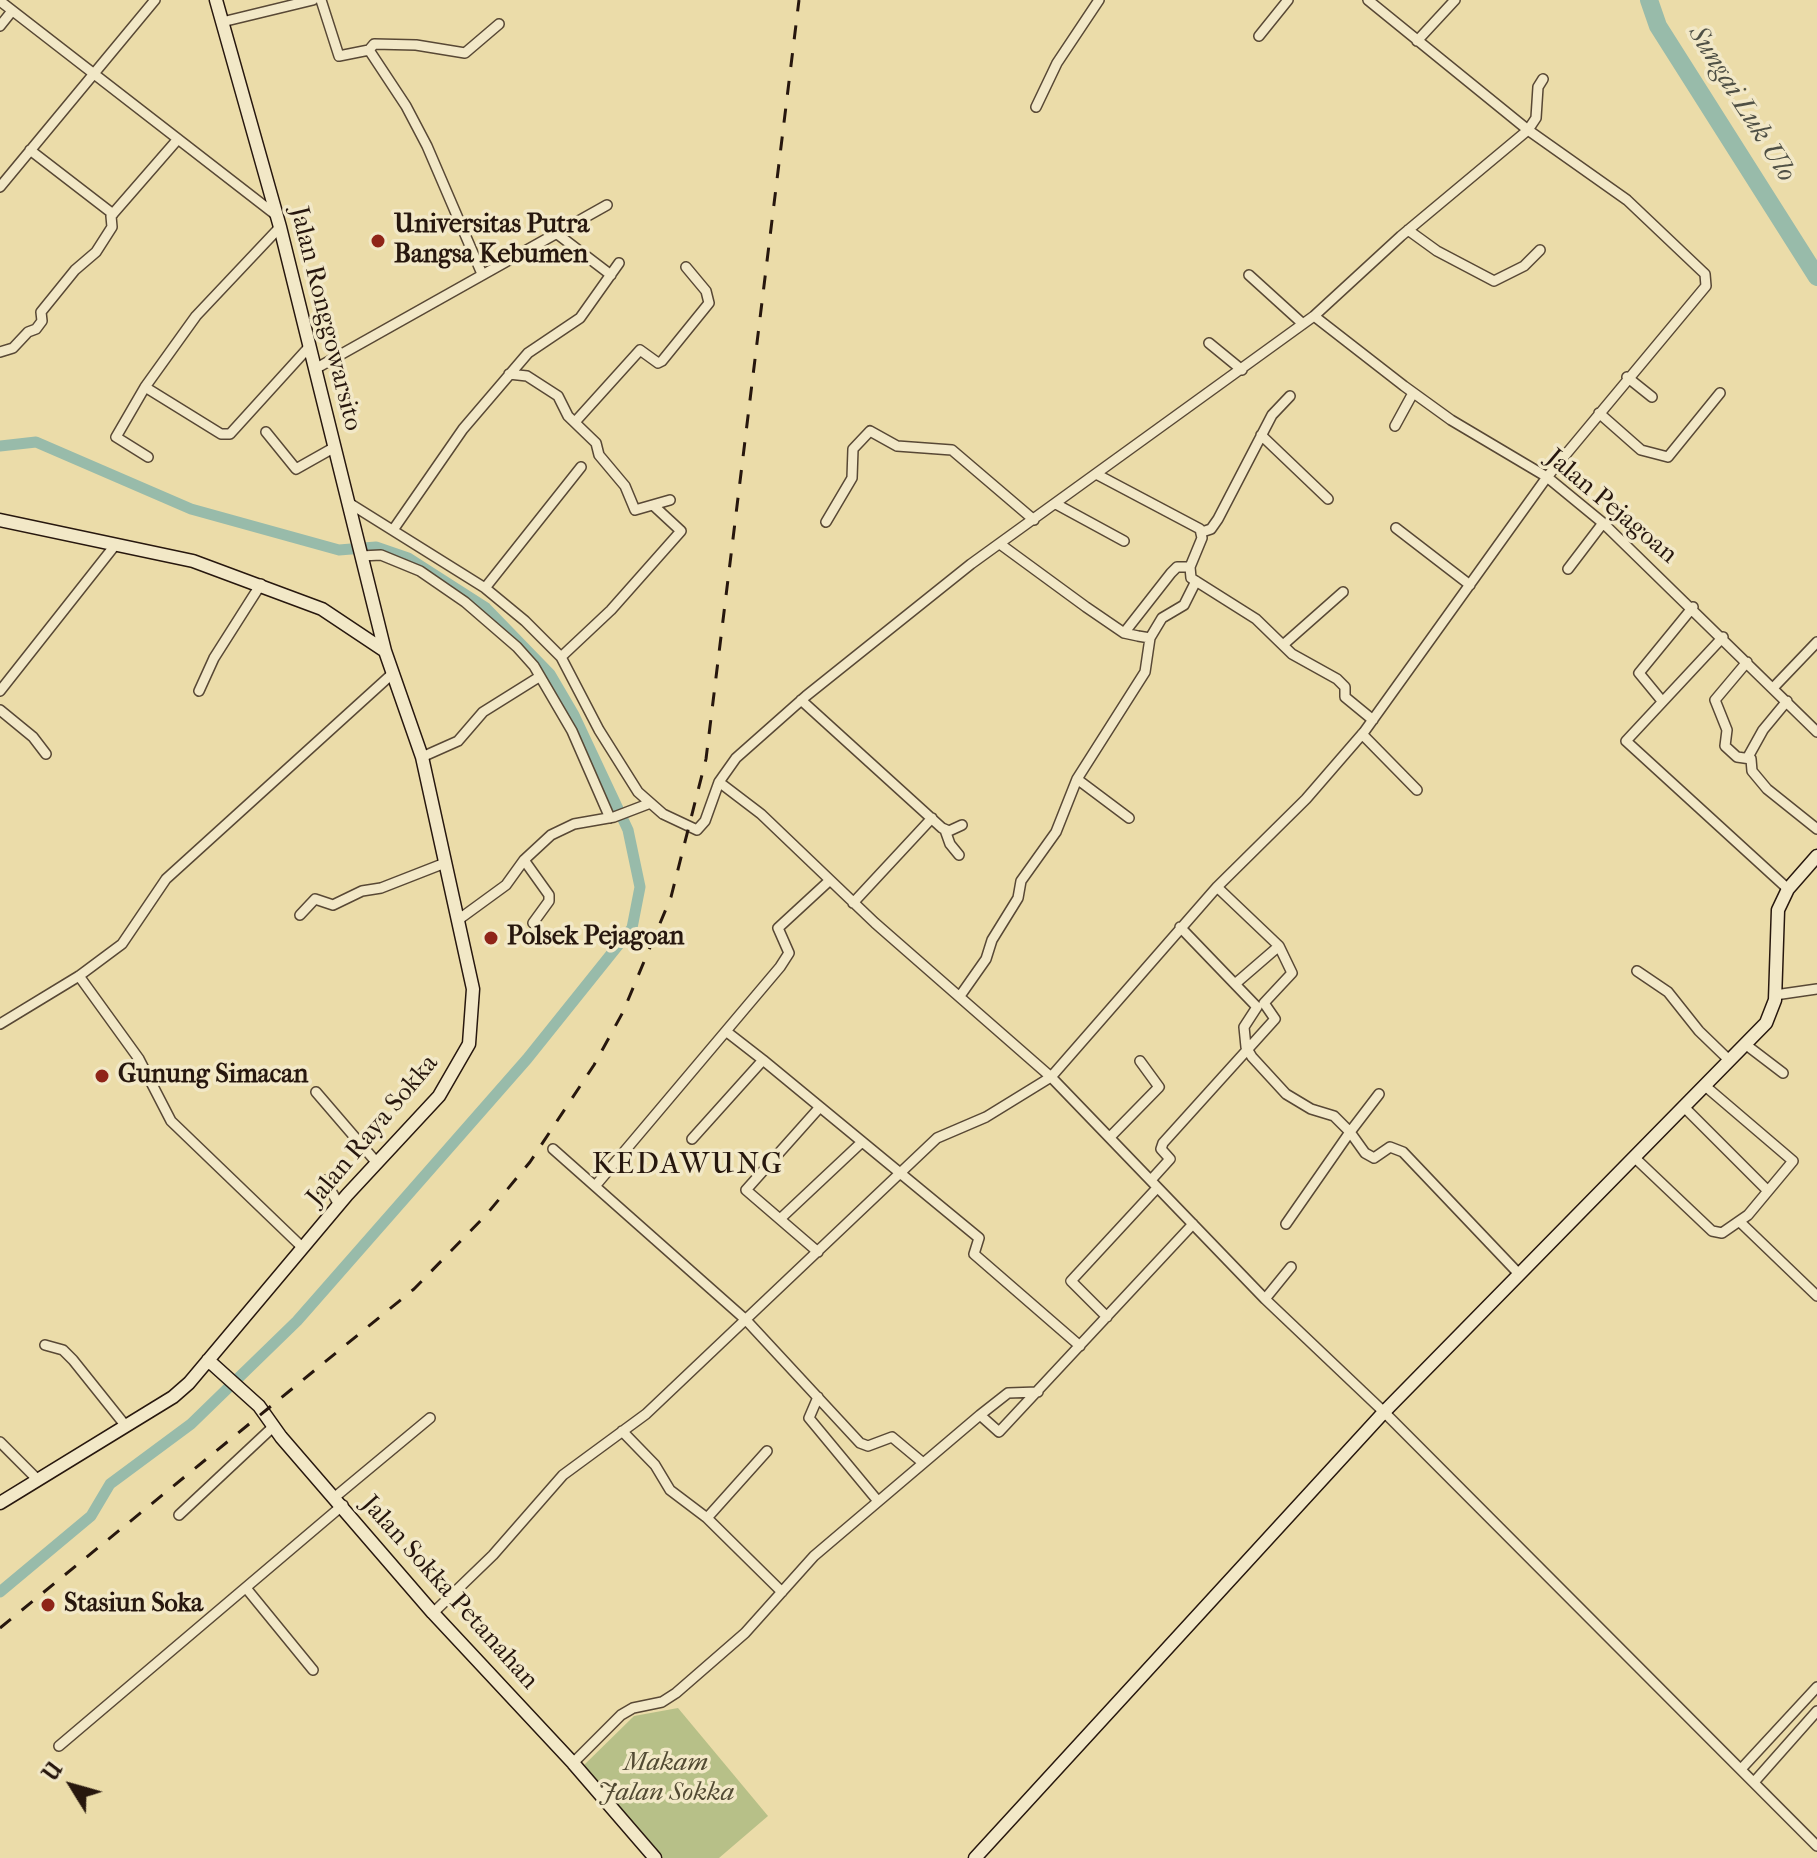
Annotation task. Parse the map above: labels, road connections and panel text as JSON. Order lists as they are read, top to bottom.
{
  "streets": {
    "main road": ["Jalan Ronggowarsito", "Jalan Raya Sokka", "Jalan Sokka Petanahan"],
    "street": ["Jalan Pejagoan"]
  },
  "crossings": [
    ["Jalan Ronggowarsito", "Jalan Raya Sokka"],
    ["Jalan Raya Sokka", "Jalan Sokka Petanahan"]
  ],
  "districts": ["KEDAWUNG"],
  "water": ["Sungai Luk Ulo"],
  "parks": ["Makam Jalan Sokka"],
  "places": [
    "Universitas Putra Bangsa Kebumen",
    "Polsek Pejagoan",
    "Gunung Simacan",
    "Stasiun Soka"
  ],
  "north": "top left"
}
